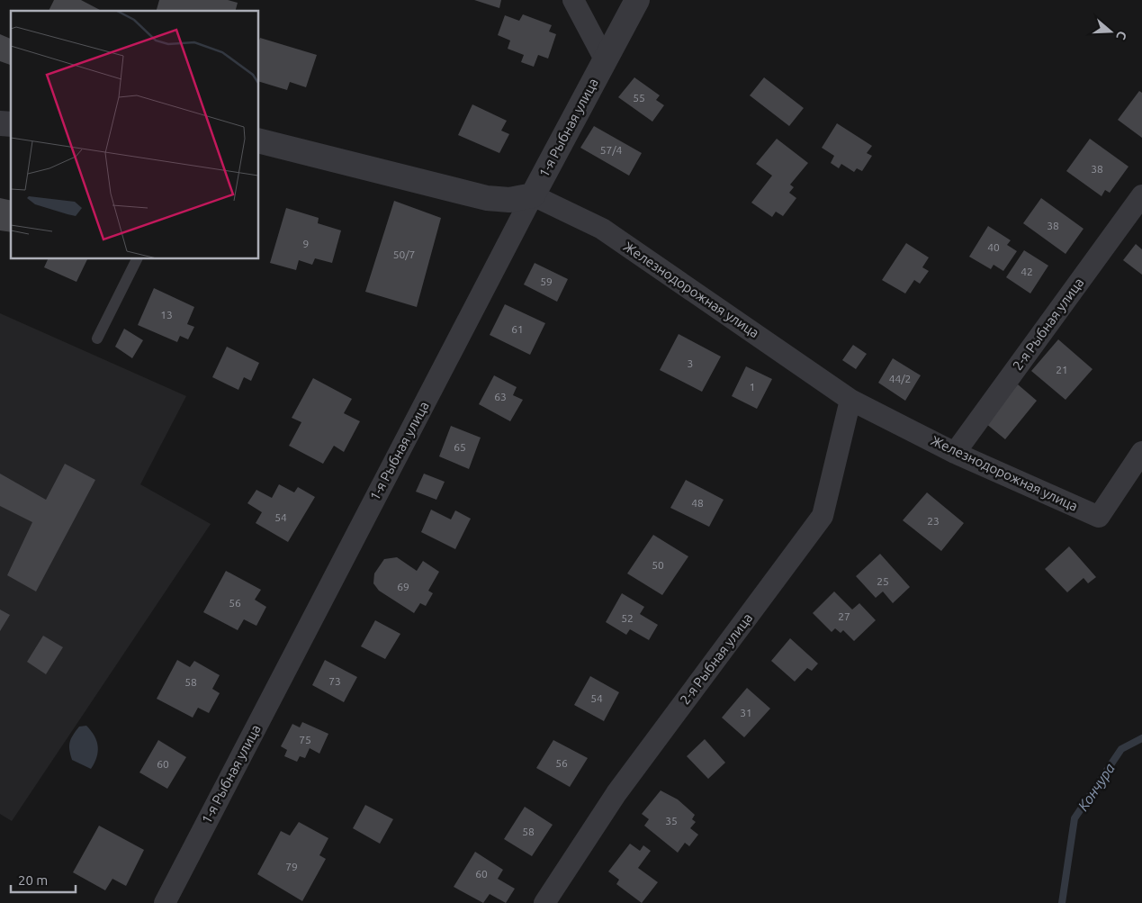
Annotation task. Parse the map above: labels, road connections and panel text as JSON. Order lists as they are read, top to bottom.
{
  "streets": {
    "street": ["1-я Рыбная улица", "Железнодорожная улица", "2-я Рыбная улица"]
  },
  "crossings": [
    ["1-я Рыбная улица", "Железнодорожная улица"],
    ["Железнодорожная улица", "2-я Рыбная улица"]
  ],
  "water": ["Кончура"],
  "house_numbers": [
    "55",
    "57/4",
    "38",
    "38",
    "9",
    "40",
    "50/7",
    "42",
    "59",
    "13",
    "61",
    "3",
    "21",
    "44/2",
    "1",
    "63",
    "65",
    "48",
    "54",
    "23",
    "50",
    "25",
    "69",
    "56",
    "27",
    "52",
    "73",
    "58",
    "54",
    "31",
    "75",
    "56",
    "60",
    "35",
    "58",
    "79",
    "60"
  ],
  "scale_bar": "20 m",
  "north": "right"
}
